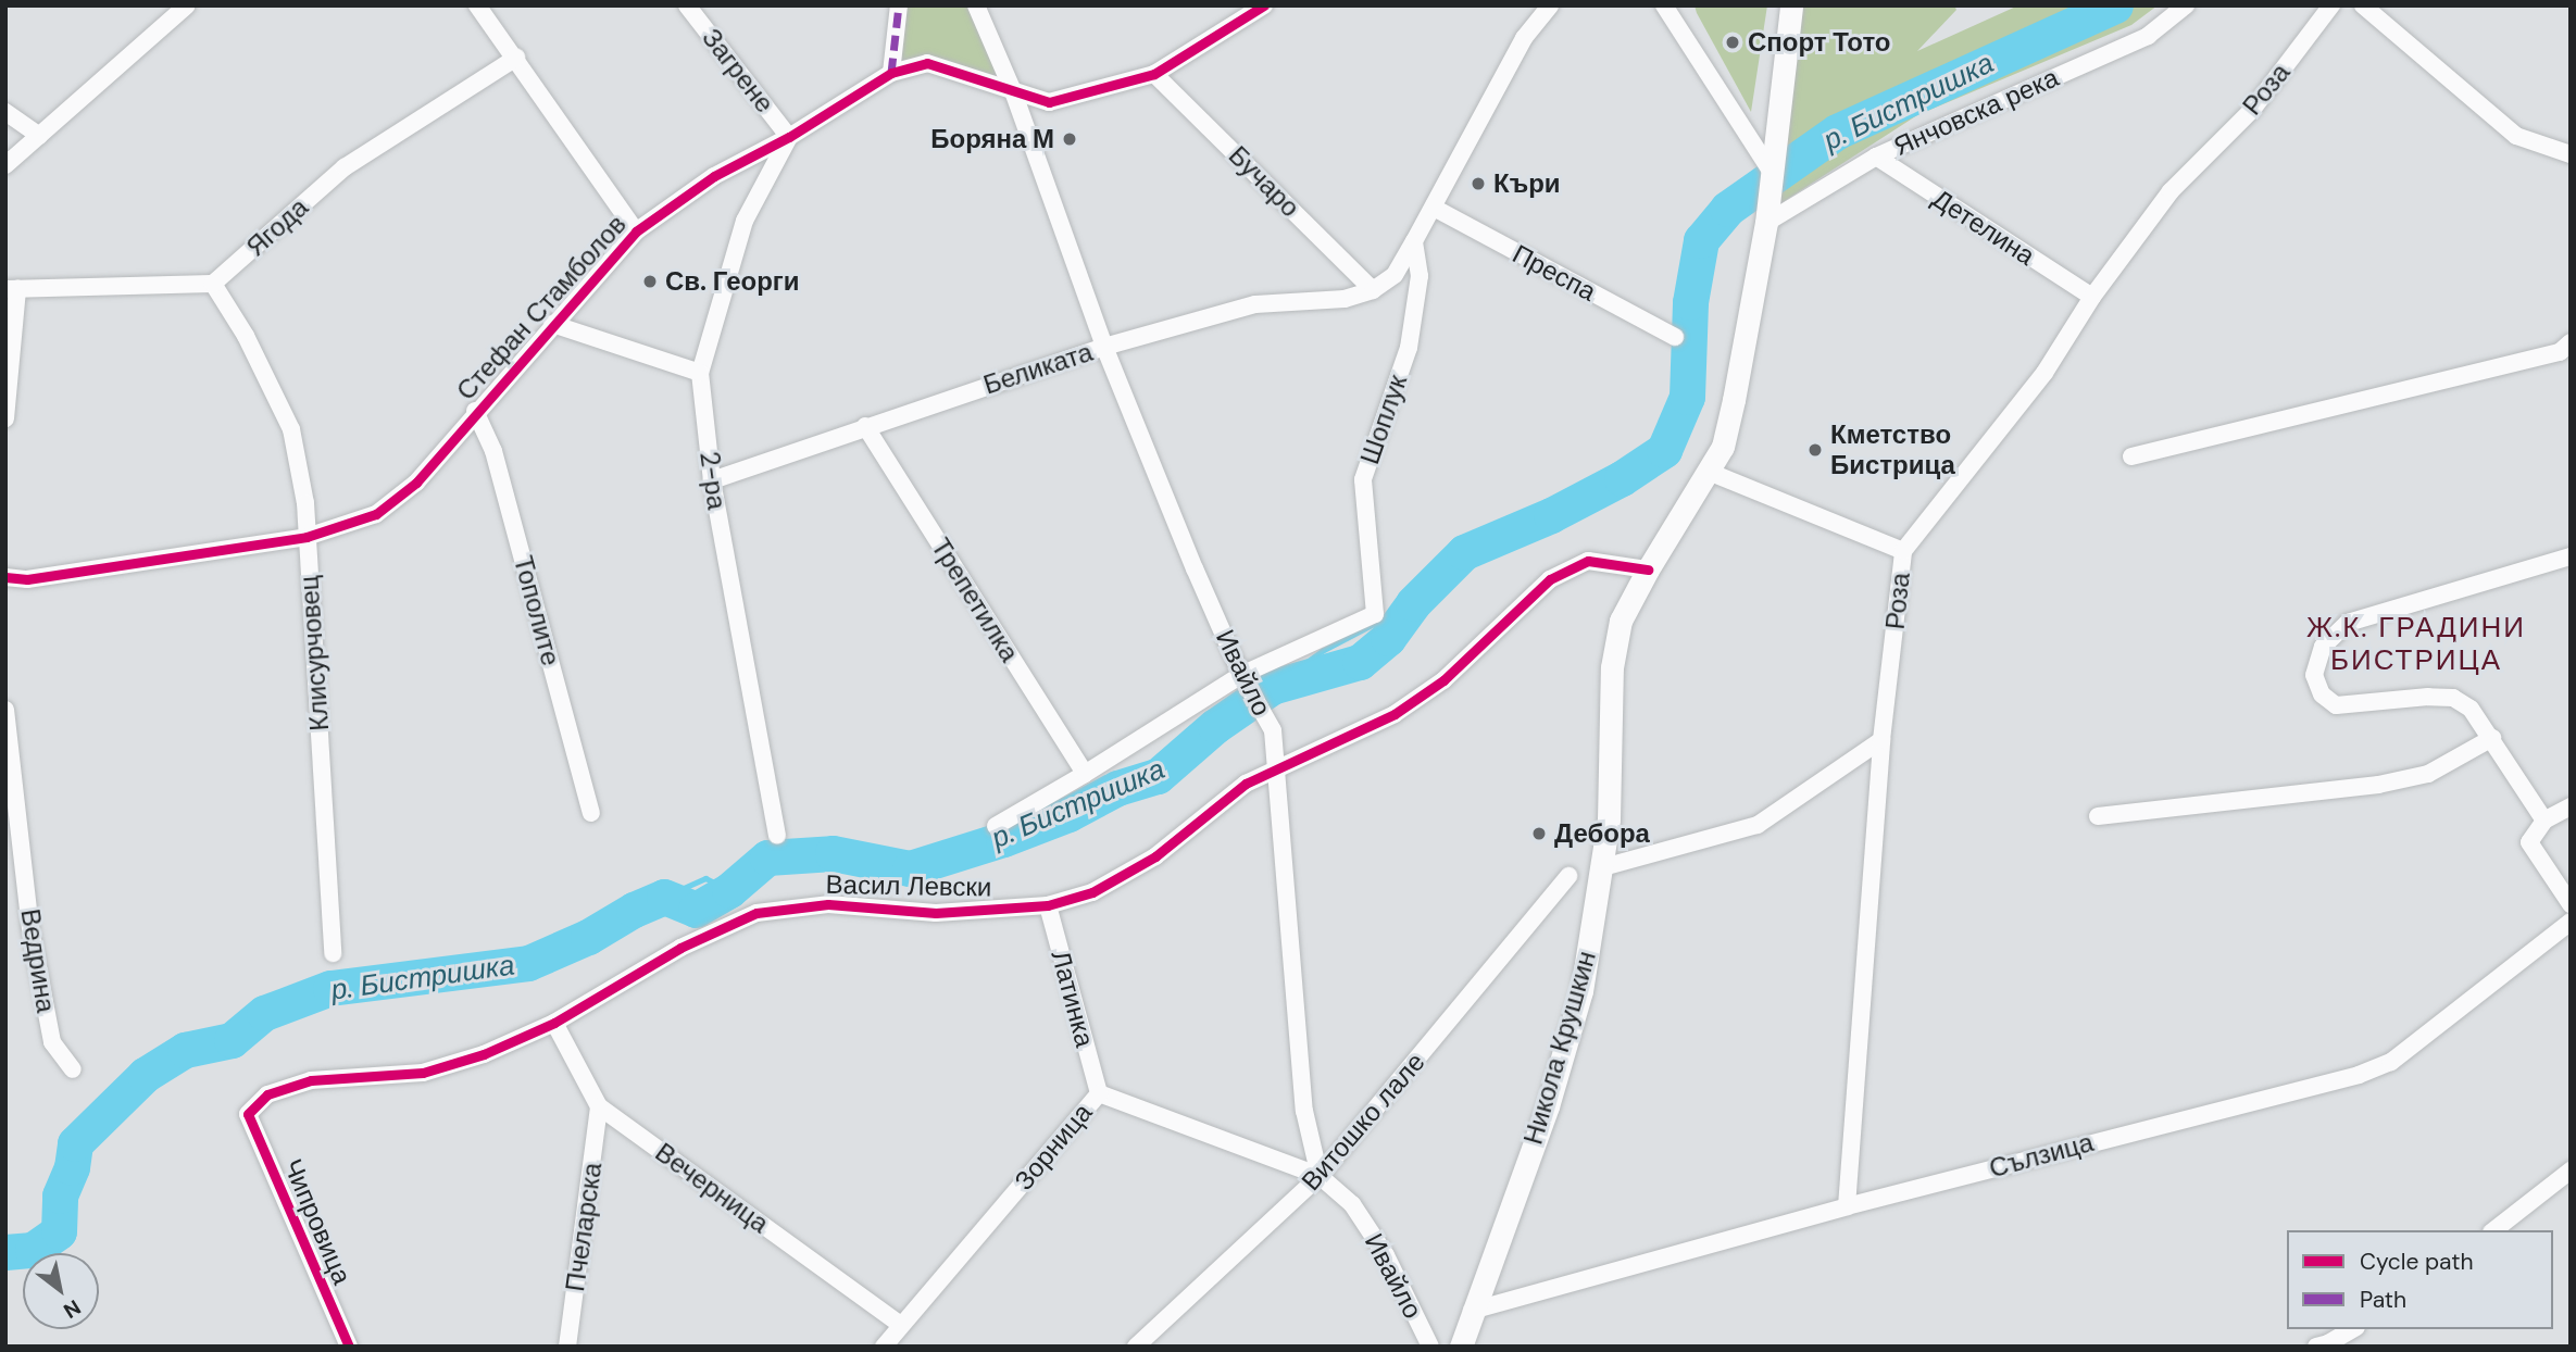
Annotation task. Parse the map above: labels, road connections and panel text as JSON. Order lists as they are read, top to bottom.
{
  "streets": {
    "street": [
      "Загрене",
      "Роза",
      "Янчовска река",
      "Бучаро",
      "Ягода",
      "Детелина",
      "Преспа",
      "Стефан Стамболов",
      "Беликата",
      "Шоплук",
      "2-ра",
      "Трепетилка",
      "Тополите",
      "Клисурчовец",
      "Ивайло",
      "Васил Левски",
      "Ведрина",
      "Латинка",
      "Никола Крушкин",
      "Витошко лале",
      "Зорница",
      "Сълзица",
      "Вечерница",
      "Чипровица",
      "Пчеларска"
    ]
  },
  "crossings": [
    ["Загрене", "Стефан Стамболов"],
    ["Загрене", "2-ра"],
    ["Роза", "Детелина"],
    ["Роза", "Сълзица"],
    ["Янчовска река", "Детелина"],
    ["Янчовска река", "Никола Крушкин"],
    ["Бучаро", "Стефан Стамболов"],
    ["Бучаро", "Беликата"],
    ["Ягода", "Клисурчовец"],
    ["Стефан Стамболов", "2-ра"],
    ["Стефан Стамболов", "Тополите"],
    ["Стефан Стамболов", "Клисурчовец"],
    ["Стефан Стамболов", "Ивайло"],
    ["Беликата", "2-ра"],
    ["Беликата", "Трепетилка"],
    ["Беликата", "Ивайло"],
    ["Шоплук", "Ивайло"],
    ["Ивайло", "Васил Левски"],
    ["Ивайло", "Витошко лале"],
    ["Ивайло", "Зорница"],
    ["Васил Левски", "Латинка"],
    ["Васил Левски", "Никола Крушкин"],
    ["Васил Левски", "Вечерница"],
    ["Васил Левски", "Чипровица"],
    ["Латинка", "Зорница"],
    ["Никола Крушкин", "Сълзица"],
    ["Витошко лале", "Зорница"],
    ["Зорница", "Вечерница"],
    ["Вечерница", "Пчеларска"]
  ],
  "districts": ["Ж.К. ГРАДИНИ БИСТРИЦА"],
  "water": ["р. Бистришка"],
  "places": [
    "Спорт Тото",
    "Боряна М",
    "Къри",
    "Св. Георги",
    "Кметство Бистрица",
    "Дебора"
  ],
  "legend": ["Cycle path", "Path"],
  "north": "bottom right"
}
